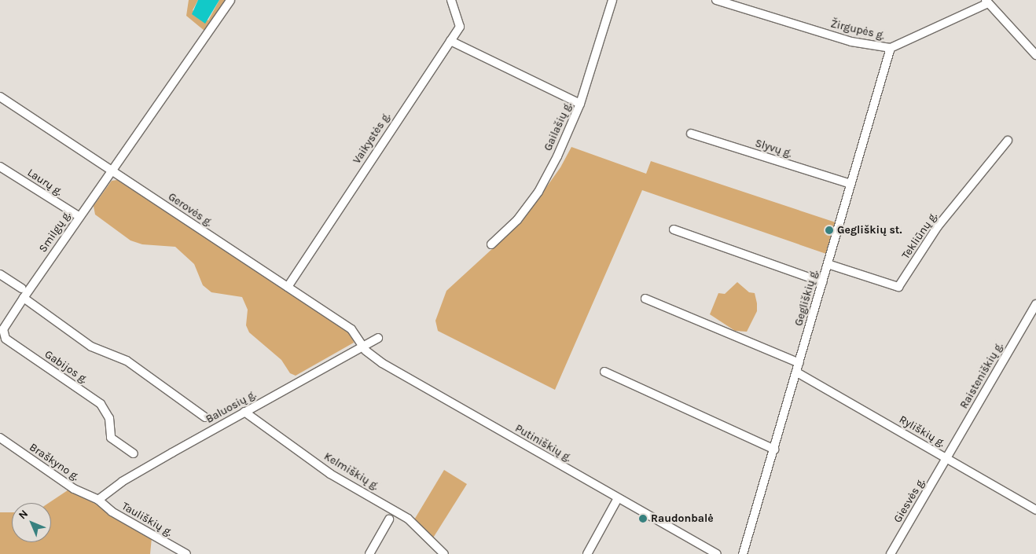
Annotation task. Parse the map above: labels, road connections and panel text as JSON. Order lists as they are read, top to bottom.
{
  "streets": {
    "street": [
      "Žirgupės g.",
      "Gailašių g.",
      "Vaikystės g.",
      "Slyvų g.",
      "Laurų g.",
      "Gerovės g.",
      "Smilgų g.",
      "Tekliūnų g.",
      "Gegliškių g.",
      "Gabijos g.",
      "Raisteniškių g.",
      "Baluosių g.",
      "Ryliškių g.",
      "Putiniškių g.",
      "Braškyno g.",
      "Kelmiškių g.",
      "Giesvės g.",
      "Tauliškių g."
    ]
  },
  "crossings": [
    ["Žirgupės g.", "Gegliškių g."],
    ["Vaikystės g.", "Gerovės g."],
    ["Slyvų g.", "Gegliškių g."],
    ["Laurų g.", "Smilgų g."],
    ["Gerovės g.", "Smilgų g."],
    ["Gerovės g.", "Baluosių g."],
    ["Gerovės g.", "Putiniškių g."],
    ["Smilgų g.", "Gabijos g."],
    ["Tekliūnų g.", "Gegliškių g."],
    ["Gegliškių g.", "Ryliškių g."],
    ["Raisteniškių g.", "Ryliškių g."],
    ["Raisteniškių g.", "Giesvės g."],
    ["Baluosių g.", "Putiniškių g."],
    ["Baluosių g.", "Braškyno g."],
    ["Baluosių g.", "Kelmiškių g."],
    ["Baluosių g.", "Tauliškių g."],
    ["Ryliškių g.", "Giesvės g."],
    ["Braškyno g.", "Tauliškių g."]
  ],
  "places": ["Gegliškių st.", "Raudonbalė"],
  "north": "top left"
}
